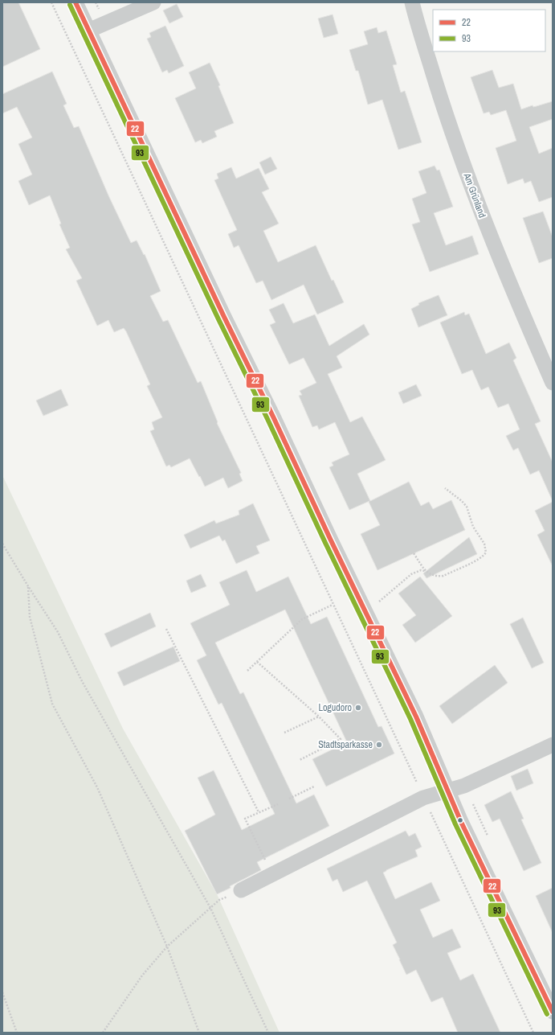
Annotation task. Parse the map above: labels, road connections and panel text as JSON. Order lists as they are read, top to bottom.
{
  "streets": {
    "street": ["Am Grünland"]
  },
  "places": ["Logudoro", "Stadtsparkasse"],
  "lines": ["transit line 22", "transit line 93"],
  "legend": ["22", "93"]
}
